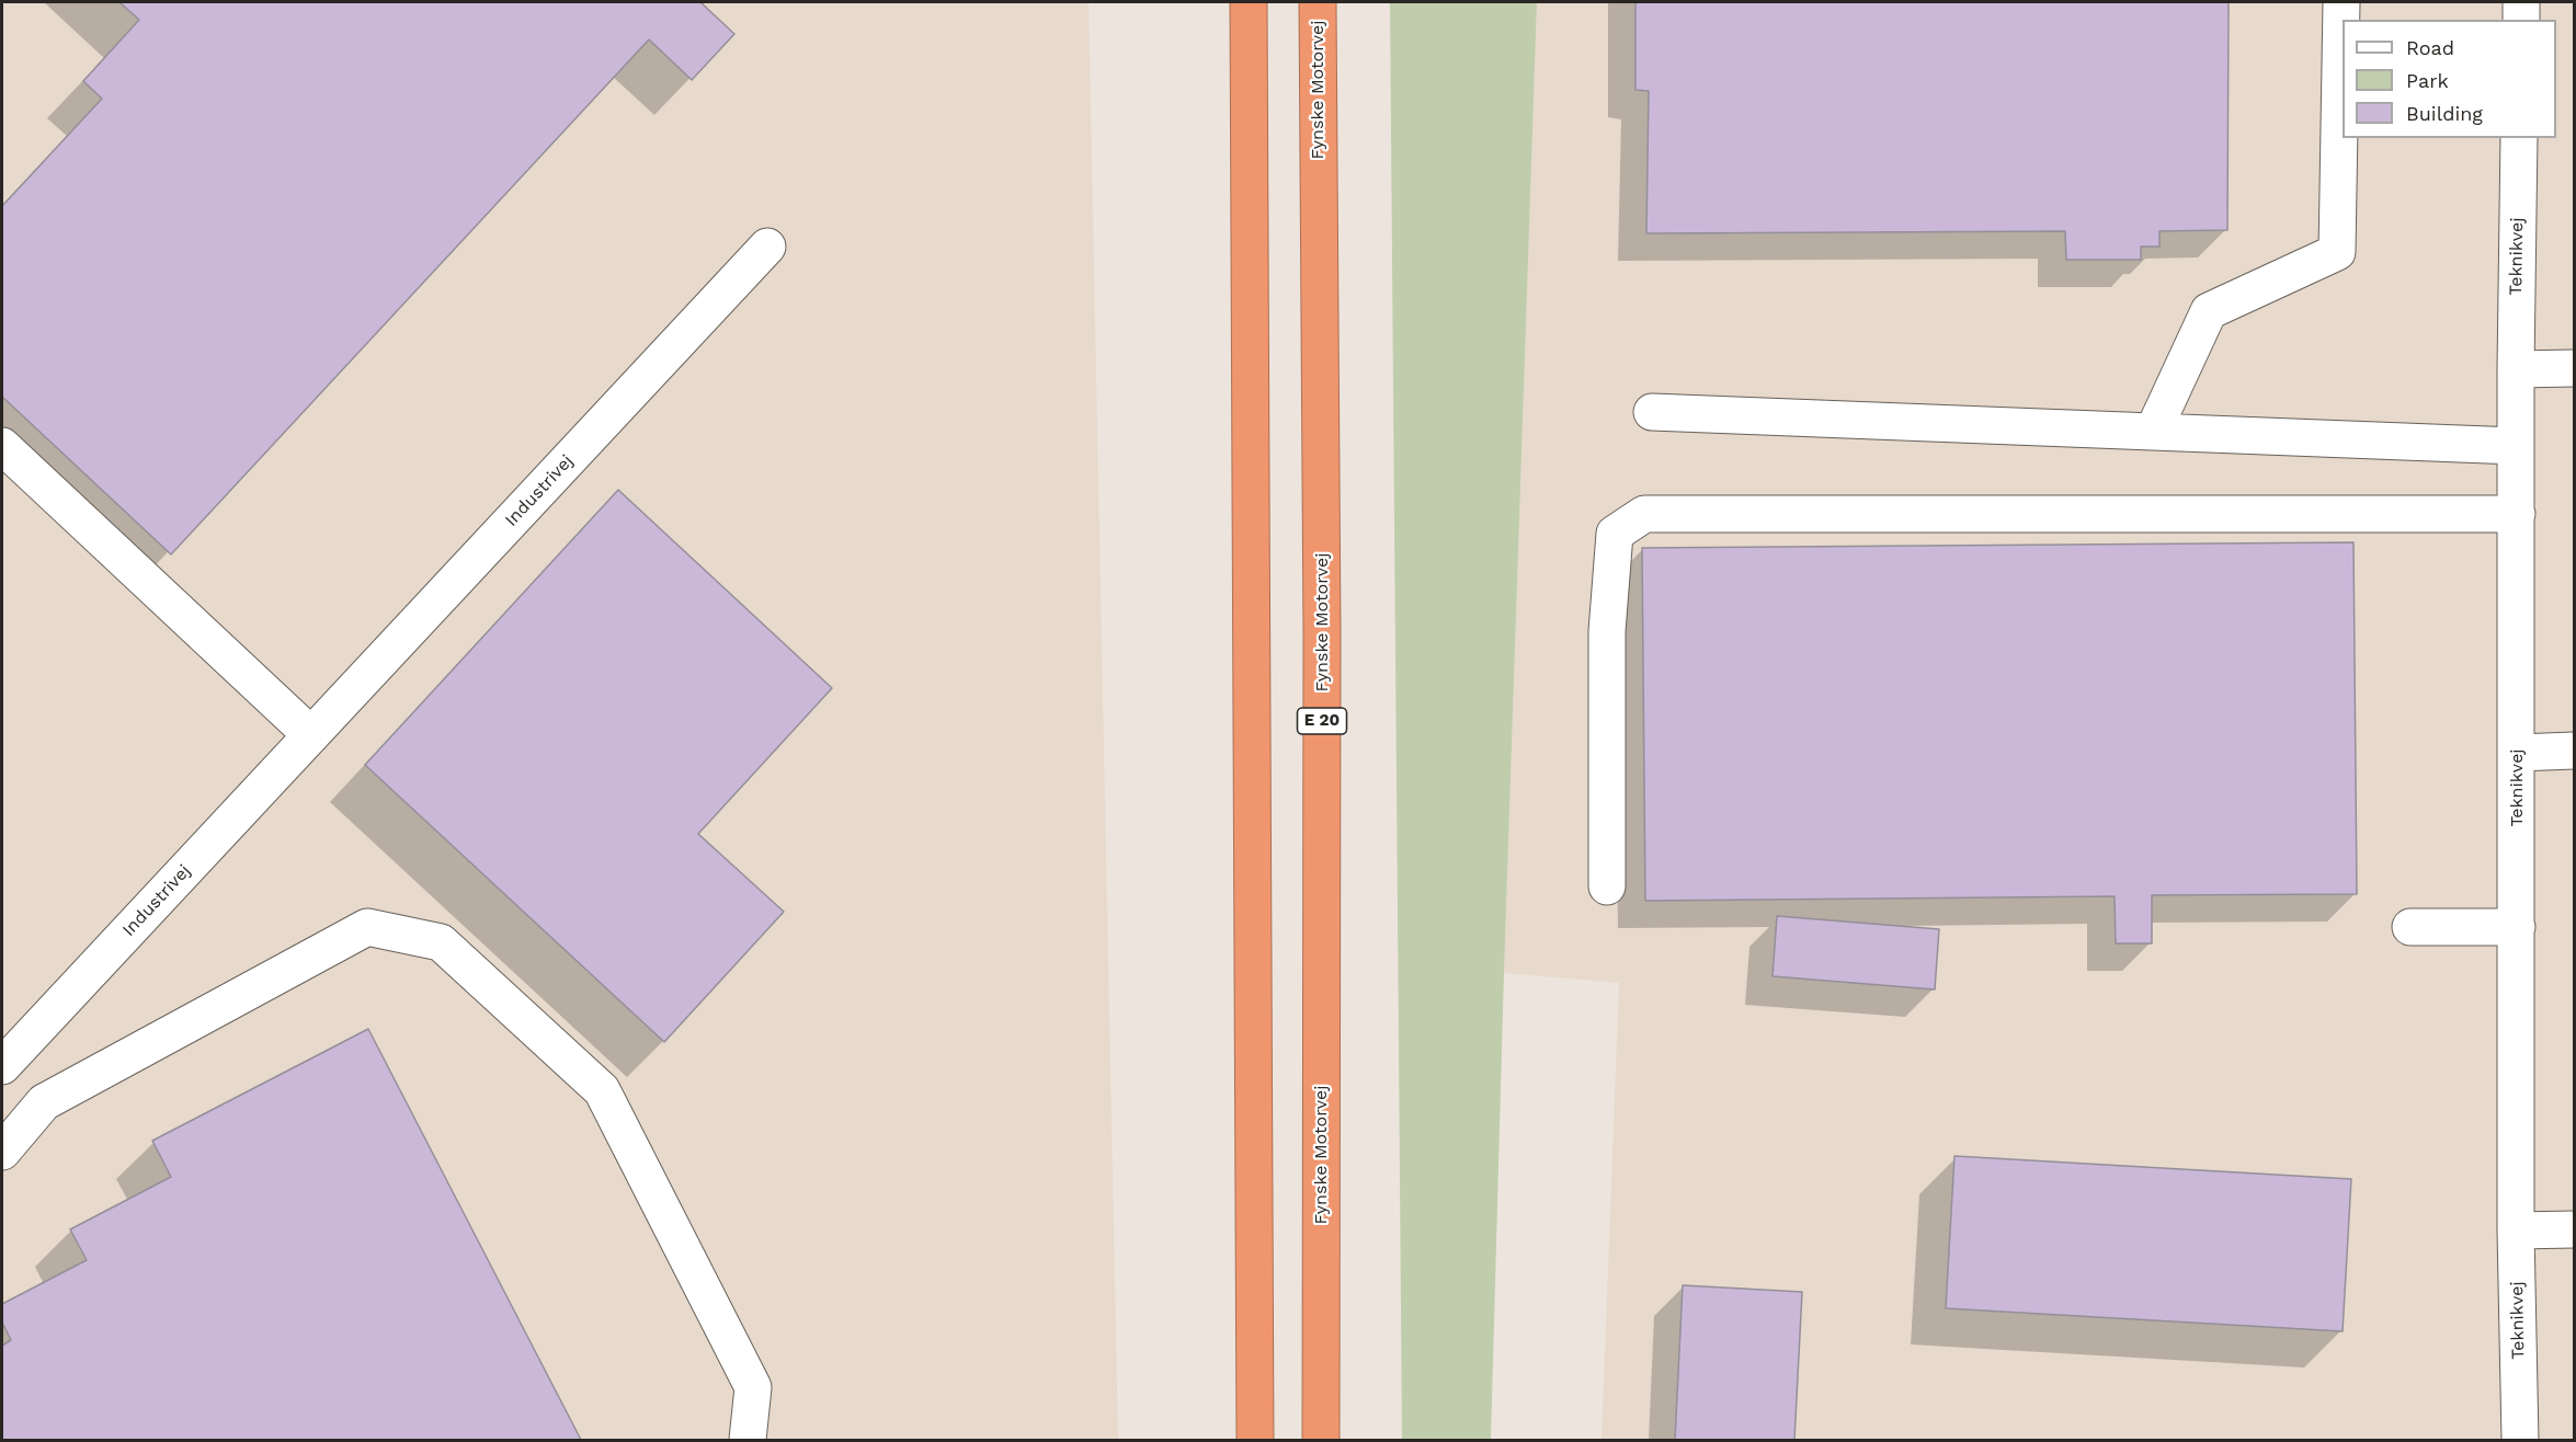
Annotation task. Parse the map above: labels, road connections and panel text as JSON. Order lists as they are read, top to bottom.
{
  "streets": {
    "highway": ["Fynske Motorvej", "E 20"],
    "street": ["Teknikvej", "Industrivej"]
  },
  "legend": ["Road", "Park", "Building"]
}
